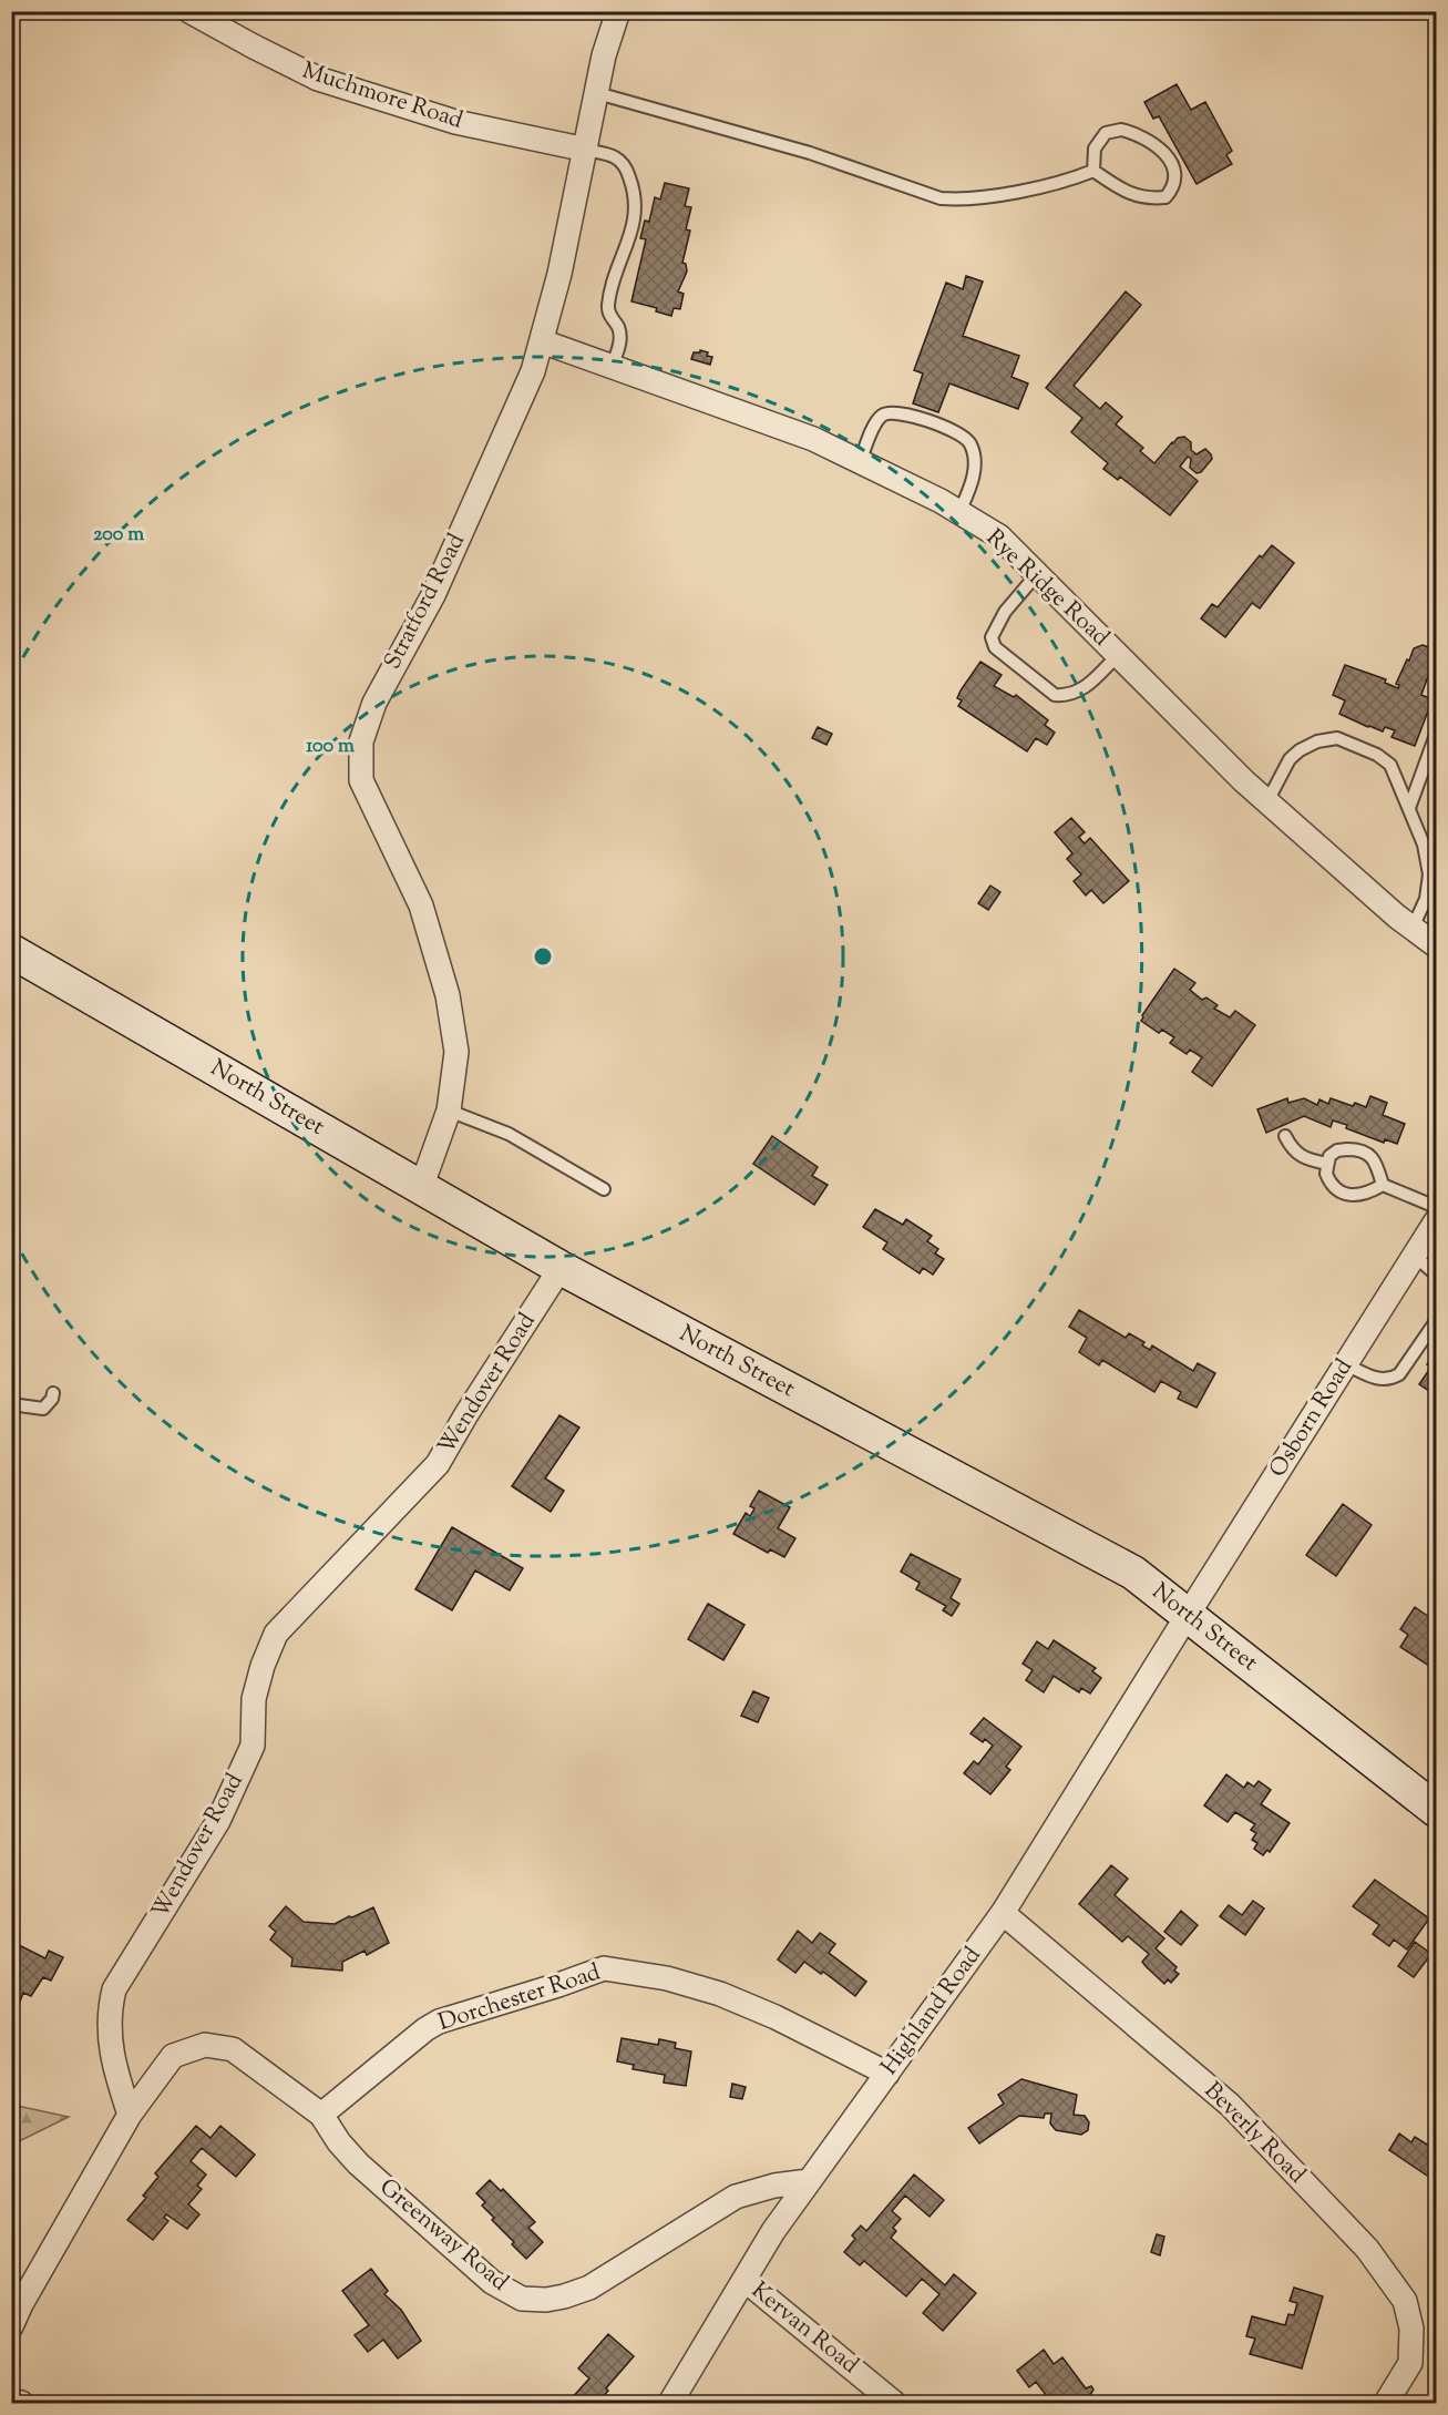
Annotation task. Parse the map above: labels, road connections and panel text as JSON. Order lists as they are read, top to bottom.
{
  "streets": {
    "main road": ["North Street"],
    "street": [
      "Muchmore Road",
      "Rye Ridge Road",
      "Stratford Road",
      "Wendover Road",
      "Osborn Road",
      "Dorchester Road",
      "Highland Road",
      "Beverly Road",
      "Greenway Road",
      "Kervan Road"
    ]
  },
  "crossings": [
    ["Muchmore Road", "Stratford Road"],
    ["Rye Ridge Road", "Stratford Road"],
    ["Stratford Road", "North Street"],
    ["North Street", "Wendover Road"],
    ["North Street", "Osborn Road"],
    ["North Street", "Highland Road"],
    ["Wendover Road", "Greenway Road"],
    ["Osborn Road", "Highland Road"],
    ["Dorchester Road", "Highland Road"],
    ["Dorchester Road", "Greenway Road"],
    ["Highland Road", "Beverly Road"],
    ["Highland Road", "Greenway Road"],
    ["Highland Road", "Kervan Road"]
  ],
  "rings": ["200 m", "100 m"]
}
